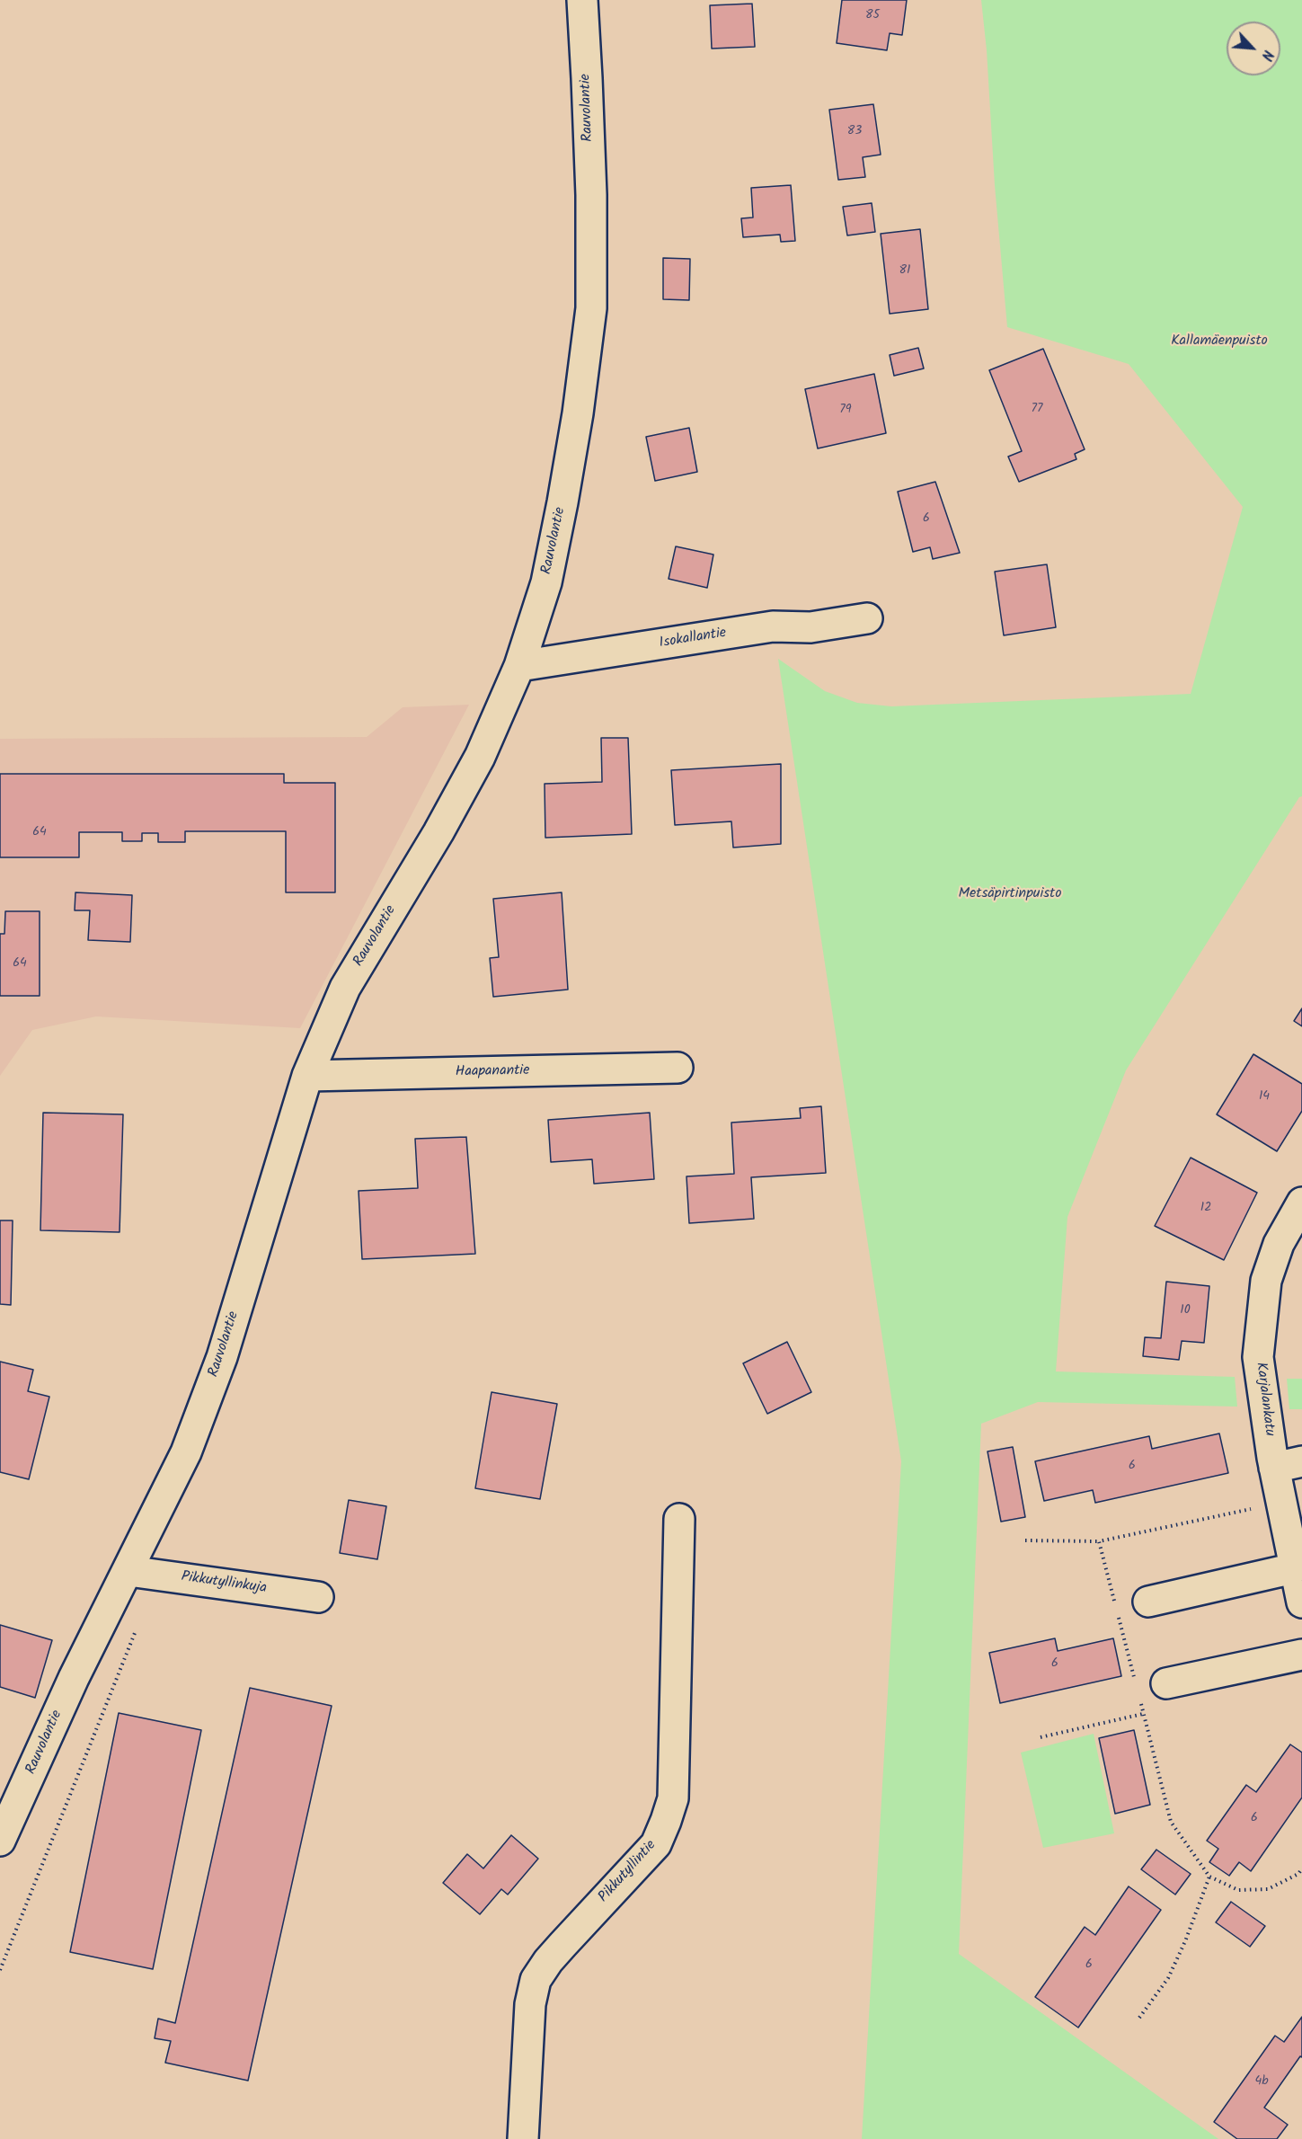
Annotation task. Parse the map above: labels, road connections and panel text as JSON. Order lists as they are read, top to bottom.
{
  "streets": {
    "street": [
      "Rauvolantie",
      "Isokallantie",
      "Haapanantie",
      "Karjalankatu",
      "Pikkutyllinkuja",
      "Pikkutyllintie"
    ]
  },
  "crossings": [
    ["Rauvolantie", "Isokallantie"],
    ["Rauvolantie", "Haapanantie"],
    ["Rauvolantie", "Pikkutyllinkuja"]
  ],
  "parks": ["Kallamäenpuisto", "Metsäpirtinpuisto"],
  "house_numbers": [
    "85",
    "83",
    "81",
    "77",
    "79",
    "6",
    "64",
    "64",
    "14",
    "12",
    "10",
    "6",
    "6",
    "6",
    "6",
    "4b"
  ],
  "north": "bottom right"
}
